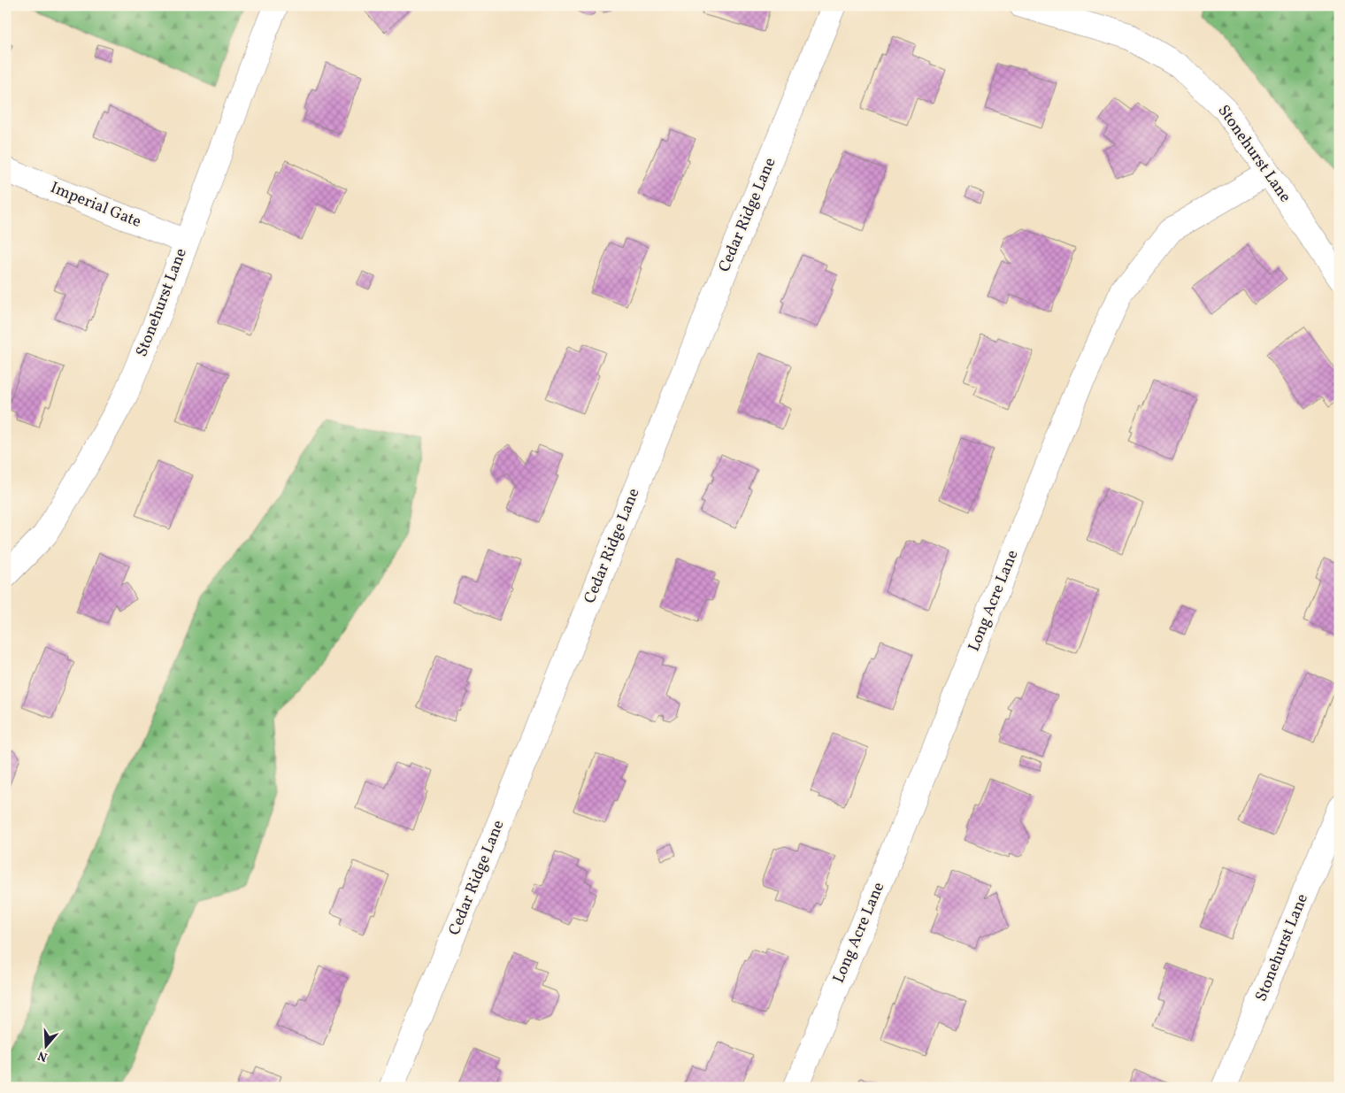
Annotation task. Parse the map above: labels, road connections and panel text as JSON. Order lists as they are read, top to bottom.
{
  "streets": {
    "street": [
      "Stonehurst Lane",
      "Imperial Gate",
      "Cedar Ridge Lane",
      "Long Acre Lane"
    ]
  },
  "crossings": [
    ["Stonehurst Lane", "Imperial Gate"],
    ["Stonehurst Lane", "Long Acre Lane"]
  ],
  "north": "bottom"
}
